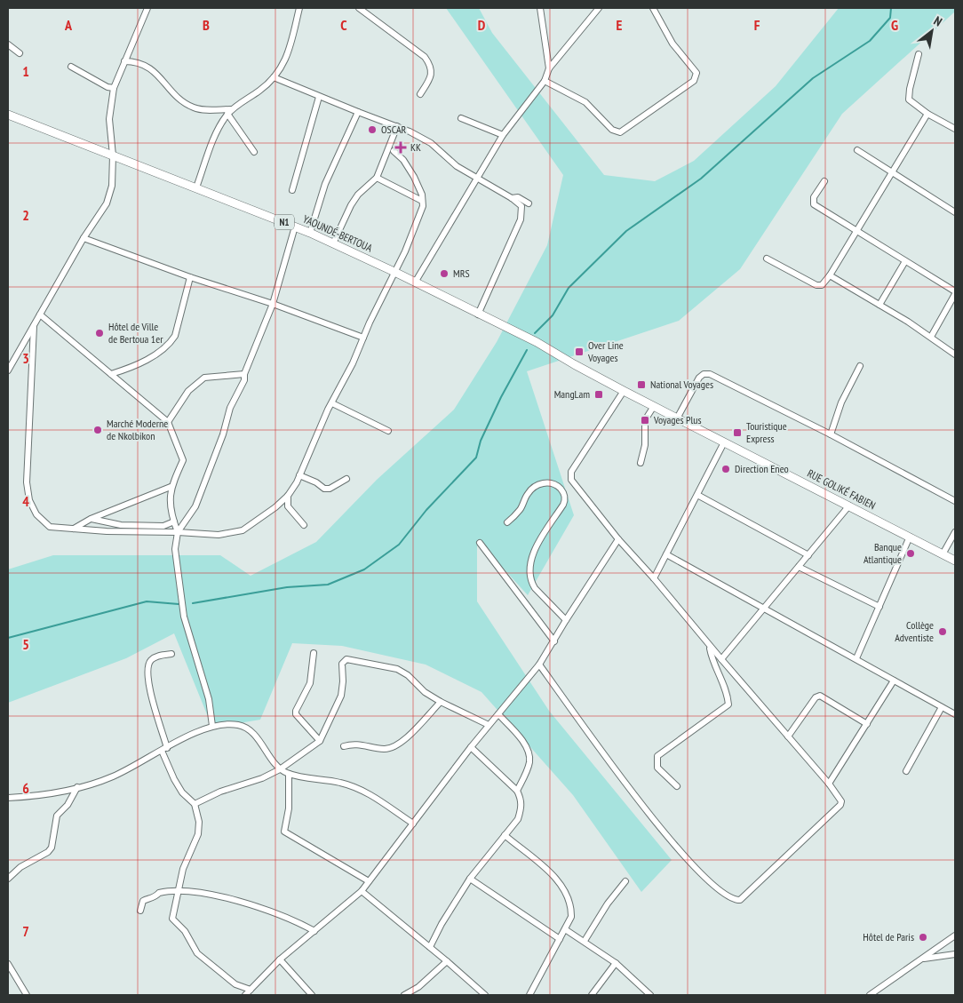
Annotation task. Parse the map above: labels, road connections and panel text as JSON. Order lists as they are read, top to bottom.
{
  "streets": {
    "highway": ["N1", "YAOUNDÉ-BERTOUA", "RUE GOLIKÉ FABIEN"]
  },
  "crossings": [
    ["YAOUNDÉ-BERTOUA", "RUE GOLIKÉ FABIEN"]
  ],
  "places": {
    "other": [
      "OSCAR",
      "MRS",
      "Hôtel de Ville de Bertoua 1er",
      "Marché Moderne de Nkolbikon",
      "Direction Eneo",
      "Banque Atlantique",
      "Collège Adventiste",
      "Hôtel de Paris"
    ],
    "health": ["KK"],
    "transit": [
      "Over Line Voyages",
      "National Voyages",
      "MangLam",
      "Voyages Plus",
      "Touristique Express"
    ]
  },
  "north": "top right",
  "grid": {
    "columns": [
      "A",
      "B",
      "C",
      "D",
      "E",
      "F",
      "G"
    ],
    "rows": [
      "1",
      "2",
      "3",
      "4",
      "5",
      "6",
      "7"
    ]
  }
}
